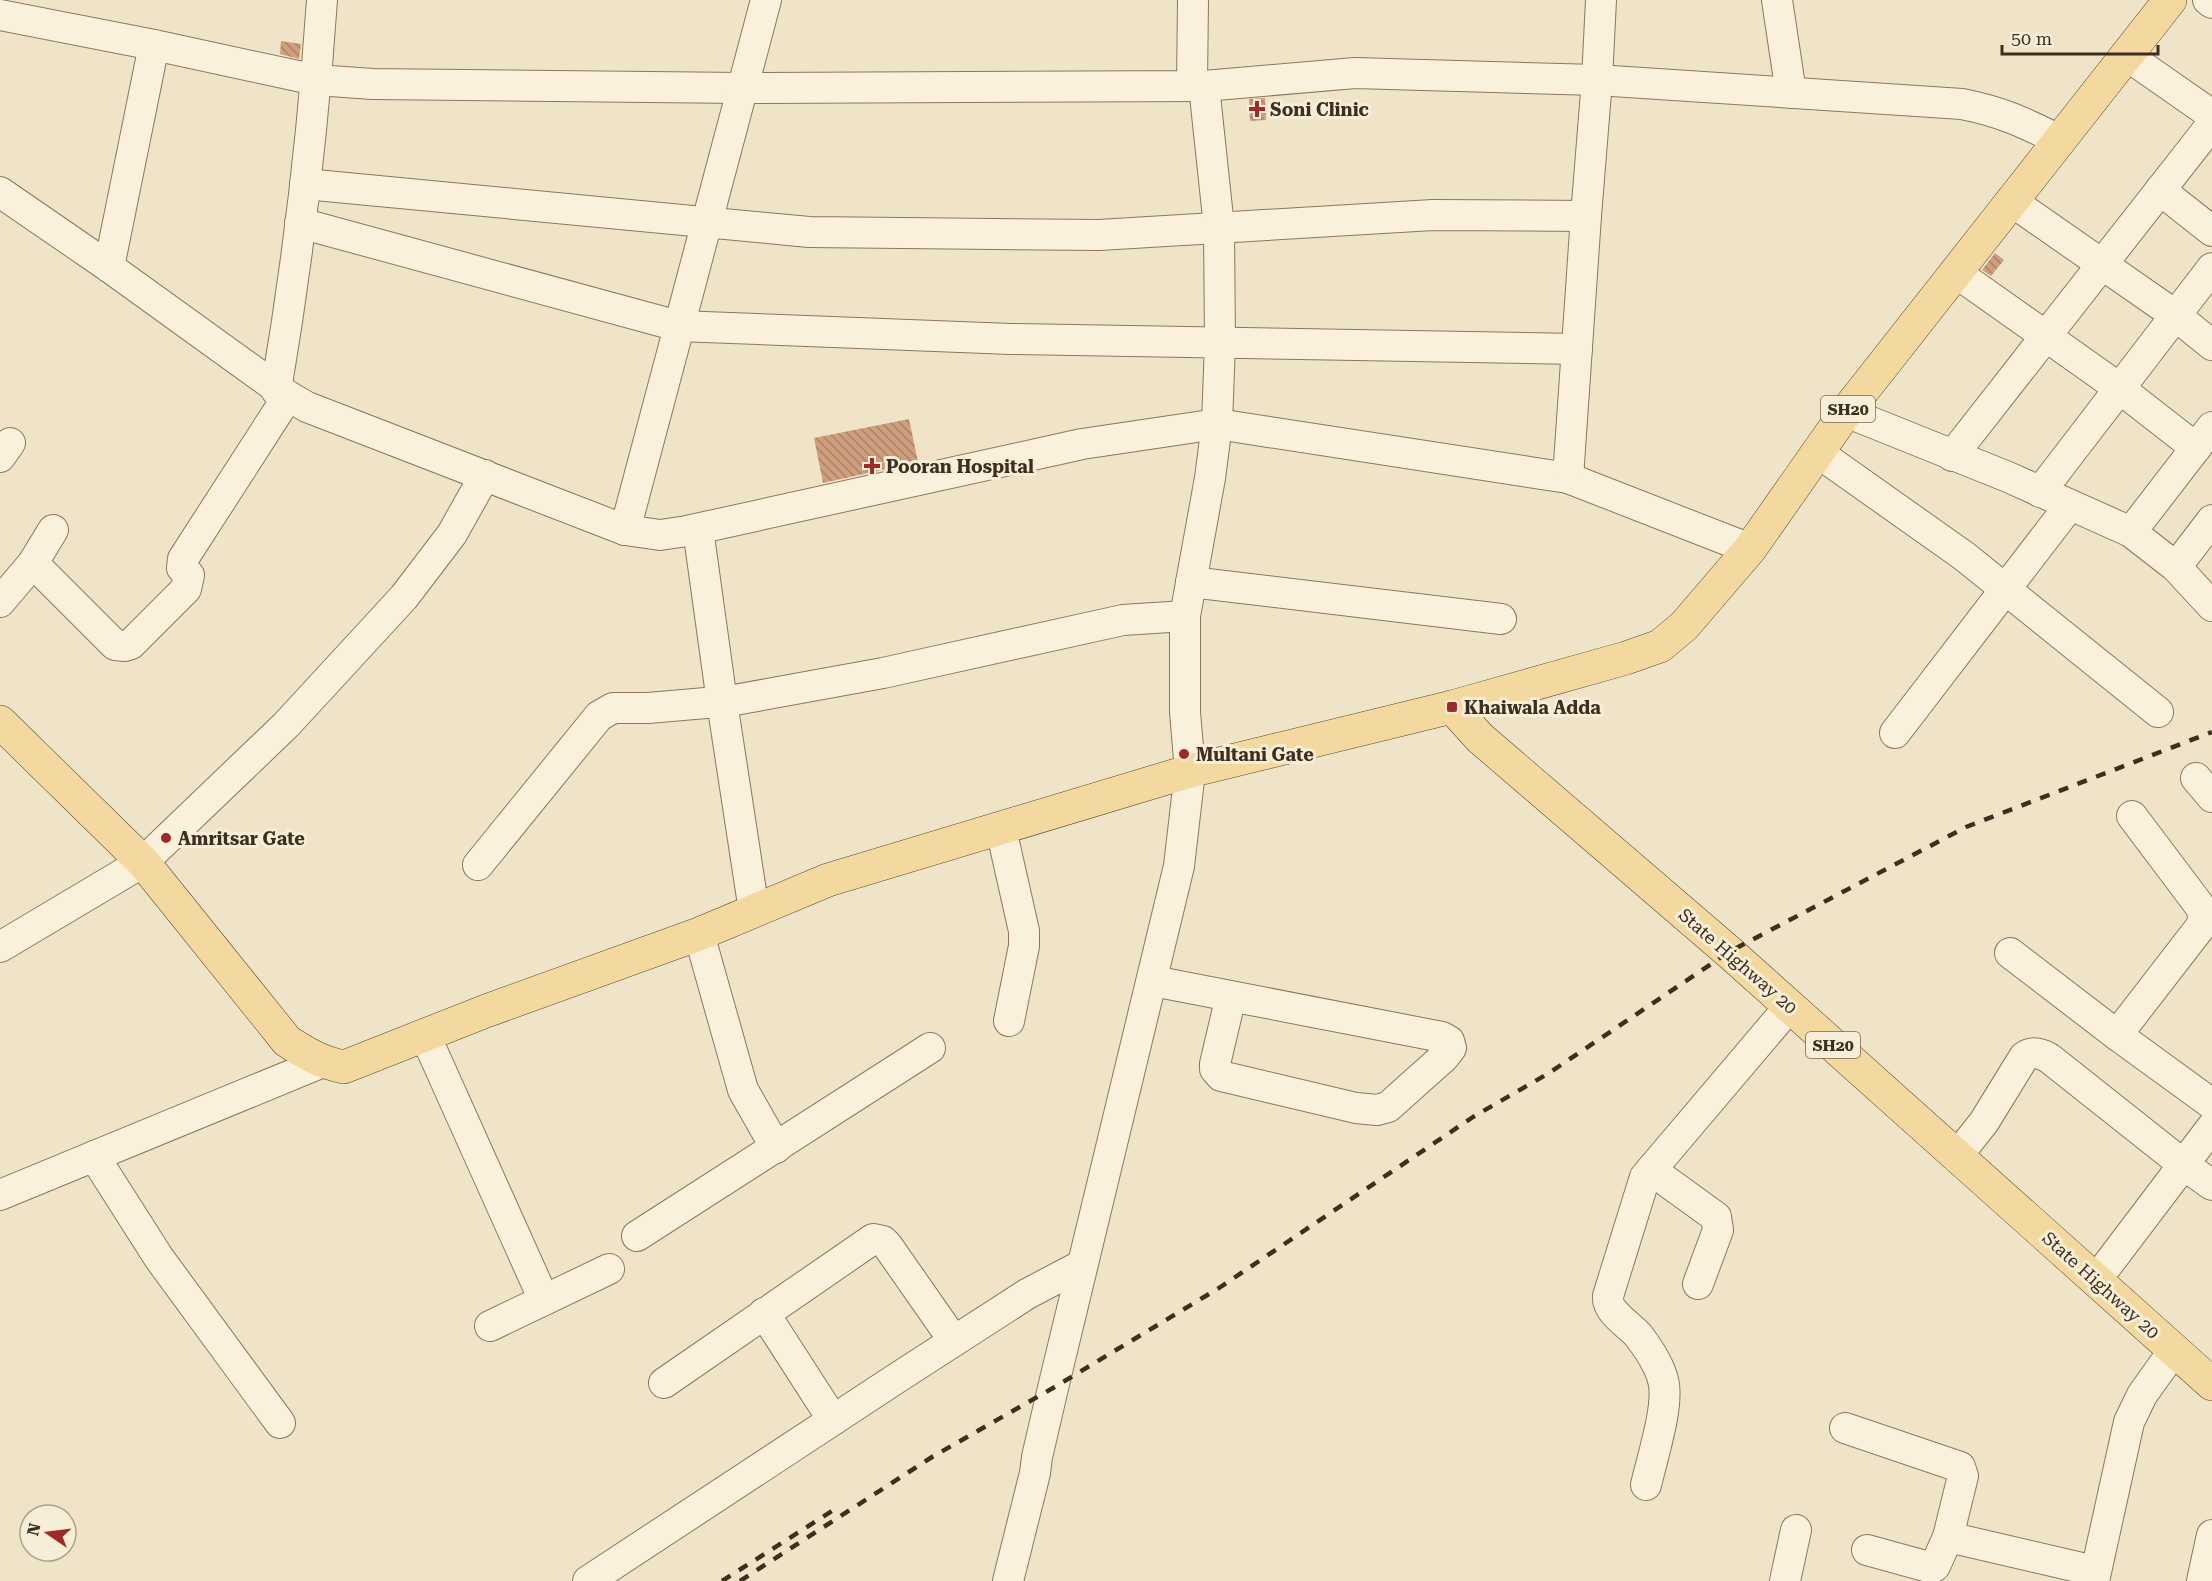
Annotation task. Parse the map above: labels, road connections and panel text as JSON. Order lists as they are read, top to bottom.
{
  "streets": {
    "main road": ["SH20", "State Highway 20"]
  },
  "crossings": [
    ["SH20", "State Highway 20"]
  ],
  "places": {
    "health": ["Soni Clinic", "Pooran Hospital"],
    "transit": ["Khaiwala Adda"],
    "other": ["Multani Gate", "Amritsar Gate"]
  },
  "scale_bar": "50 m",
  "north": "left"
}
